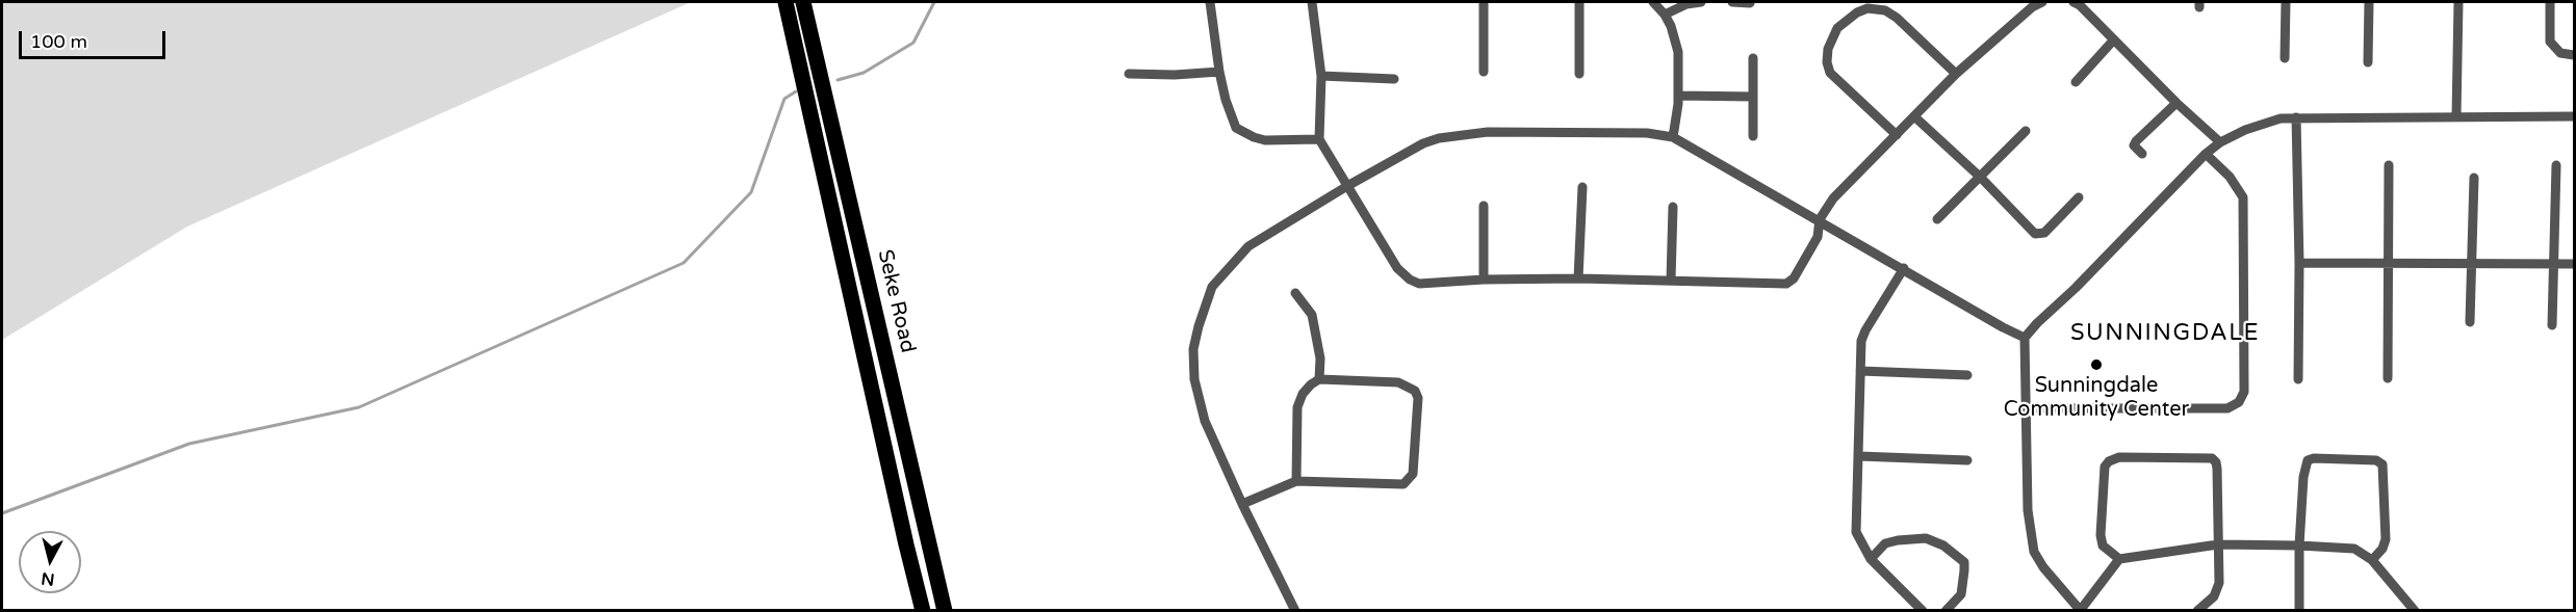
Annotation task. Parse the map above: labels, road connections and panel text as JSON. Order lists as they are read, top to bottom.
{
  "streets": {
    "main road": ["Seke Road"]
  },
  "districts": ["SUNNINGDALE"],
  "places": ["Sunningdale Community Center"],
  "scale_bar": "100 m",
  "north": "bottom"
}
